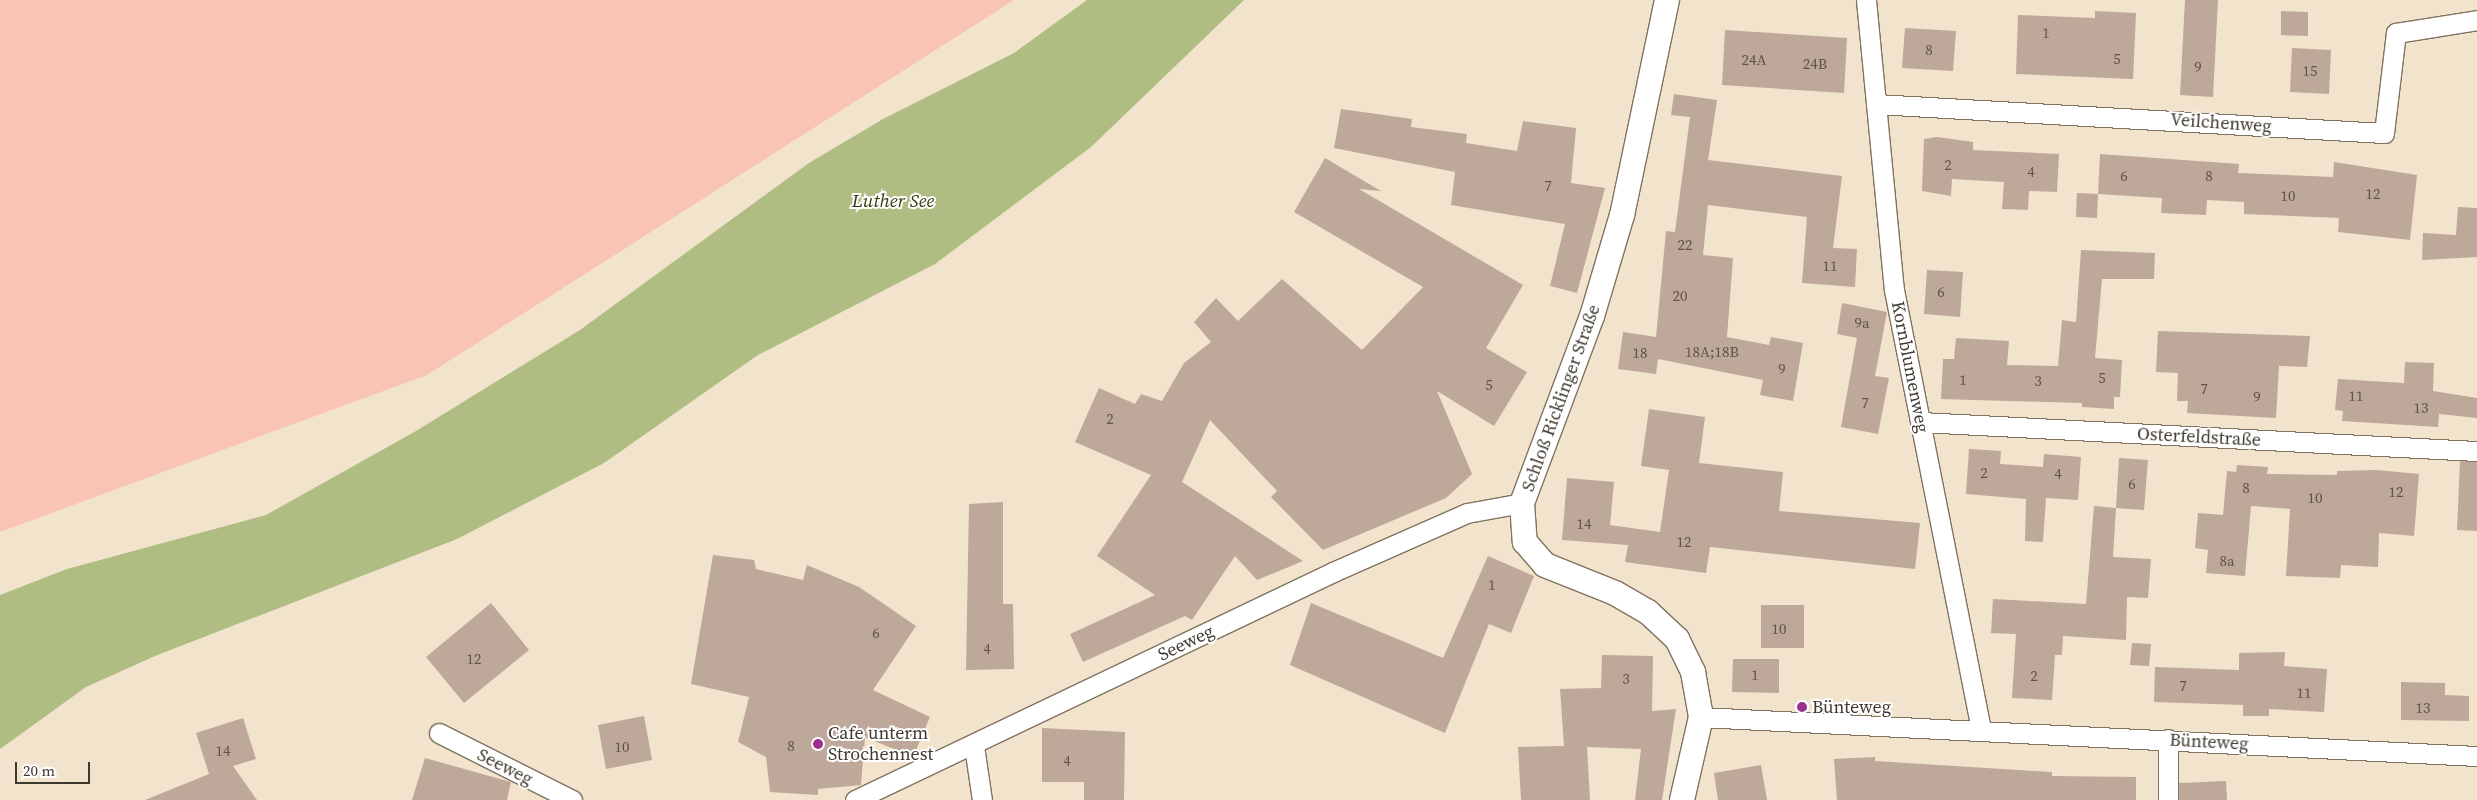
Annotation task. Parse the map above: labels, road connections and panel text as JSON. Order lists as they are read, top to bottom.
{
  "streets": {
    "street": [
      "Veilchenweg",
      "Kornblumenweg",
      "Schloß Ricklinger Straße",
      "Osterfeldstraße",
      "Seeweg",
      "Bünteweg"
    ]
  },
  "crossings": [
    ["Veilchenweg", "Kornblumenweg"],
    ["Kornblumenweg", "Osterfeldstraße"],
    ["Kornblumenweg", "Bünteweg"],
    ["Schloß Ricklinger Straße", "Seeweg"],
    ["Schloß Ricklinger Straße", "Bünteweg"]
  ],
  "water": ["Luther See"],
  "places": ["Bünteweg", "Cafe unterm Strochennest"],
  "house_numbers": [
    "1",
    "8",
    "5",
    "24A",
    "24B",
    "9",
    "15",
    "2",
    "4",
    "6",
    "8",
    "7",
    "12",
    "10",
    "22",
    "11",
    "6",
    "20",
    "9a",
    "18A;18B",
    "18",
    "9",
    "5",
    "1",
    "3",
    "5",
    "7",
    "11",
    "9",
    "7",
    "13",
    "2",
    "2",
    "4",
    "6",
    "8",
    "12",
    "10",
    "14",
    "12",
    "8a",
    "1",
    "10",
    "6",
    "4",
    "12",
    "1",
    "2",
    "3",
    "7",
    "11",
    "13",
    "8",
    "10",
    "14",
    "4"
  ],
  "scale_bar": "20 m"
}
